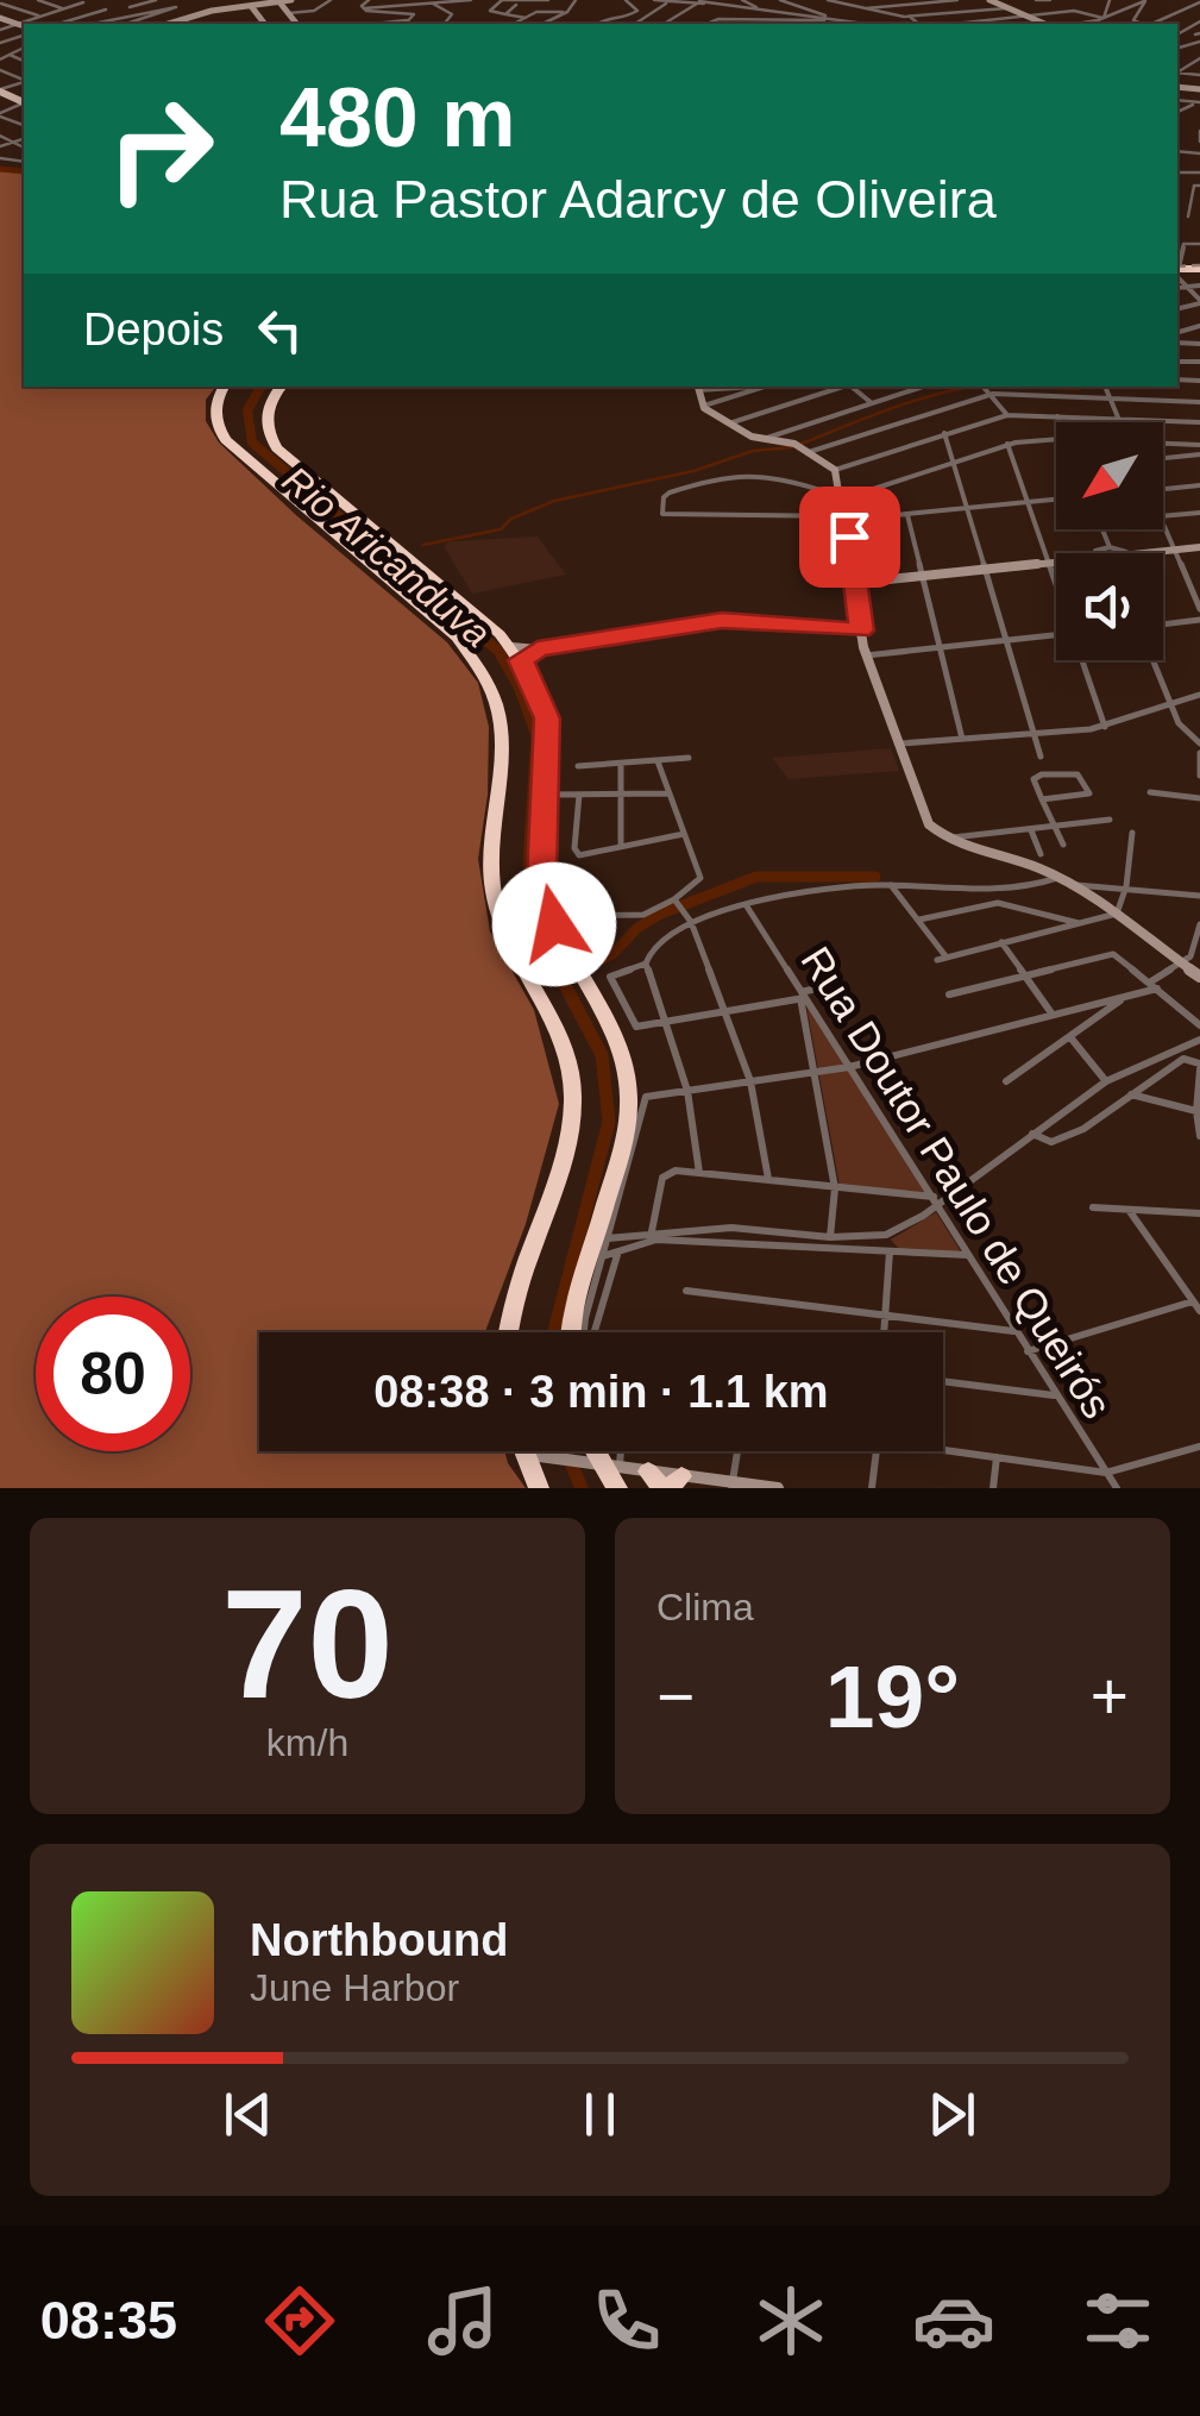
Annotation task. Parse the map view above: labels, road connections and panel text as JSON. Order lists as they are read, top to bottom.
{
  "streets": {
    "street": ["Rua Doutor Paulo de Queirós"]
  },
  "water": ["Rio Aricanduva"],
  "north": "bottom left",
  "page": {
    "turn": ["480 m", "Rua Pastor Adarcy de Oliveira"],
    "then": "Depois",
    "limit": "80",
    "trip": "08:38 · 3 min · 1.1 km",
    "tile": [
      ["70", "km/h"],
      "Clima"
    ],
    "heat": ["−", "19°", "+"],
    "song": ["Northbound", "June Harbor"],
    "tabs": "08:35"
  }
}
